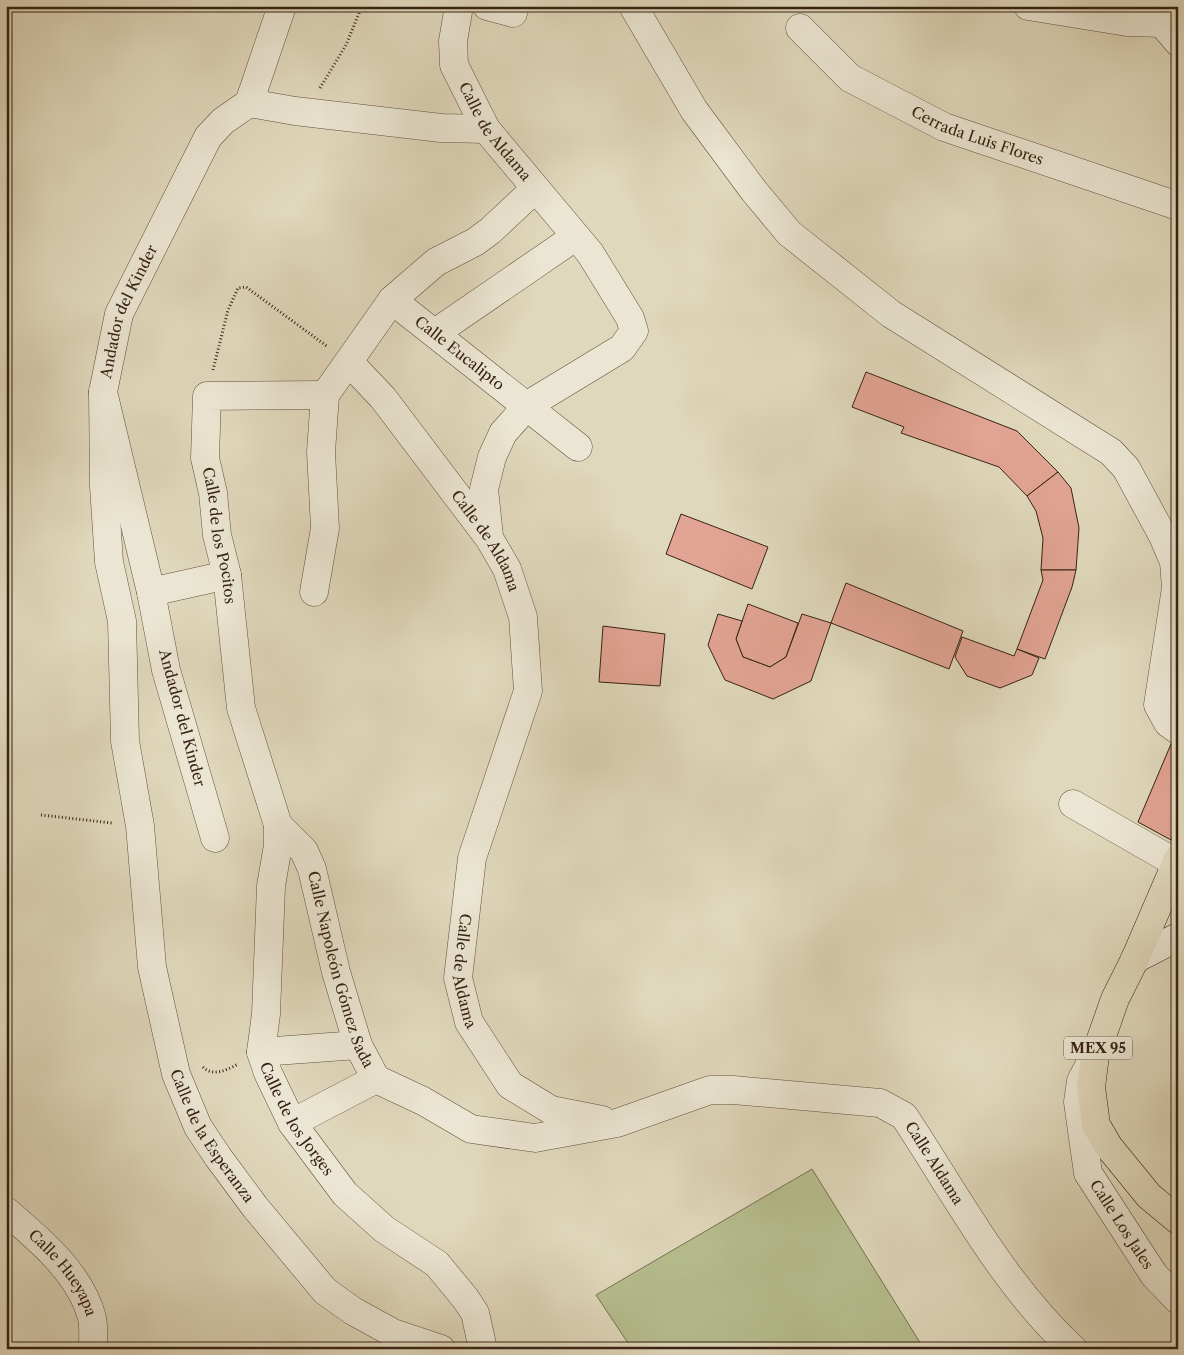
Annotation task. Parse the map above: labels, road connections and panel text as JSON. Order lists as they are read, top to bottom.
{
  "streets": {
    "main road": ["MEX 95"],
    "street": [
      "Calle de Aldama",
      "Cerrada Luis Flores",
      "Andador del Kinder",
      "Calle Eucalipto",
      "Calle de los Pocitos",
      "Calle Napoleón Gómez Sada",
      "Calle de los Jorges",
      "Calle de la Esperanza",
      "Calle Aldama",
      "Calle Los Jales",
      "Calle Hueyapa"
    ]
  },
  "crossings": [
    ["Calle de Aldama", "Calle Eucalipto"],
    ["Calle de Aldama", "Calle Napoleón Gómez Sada"],
    ["Calle de Aldama", "Calle Aldama"],
    ["Andador del Kinder", "Calle de la Esperanza"],
    ["Calle de los Pocitos", "Calle Napoleón Gómez Sada"],
    ["Calle de los Pocitos", "Calle de los Jorges"],
    ["Calle Napoleón Gómez Sada", "Calle de los Jorges"],
    ["Calle Napoleón Gómez Sada", "Calle Aldama"],
    ["MEX 95", "Calle Los Jales"]
  ]
}
